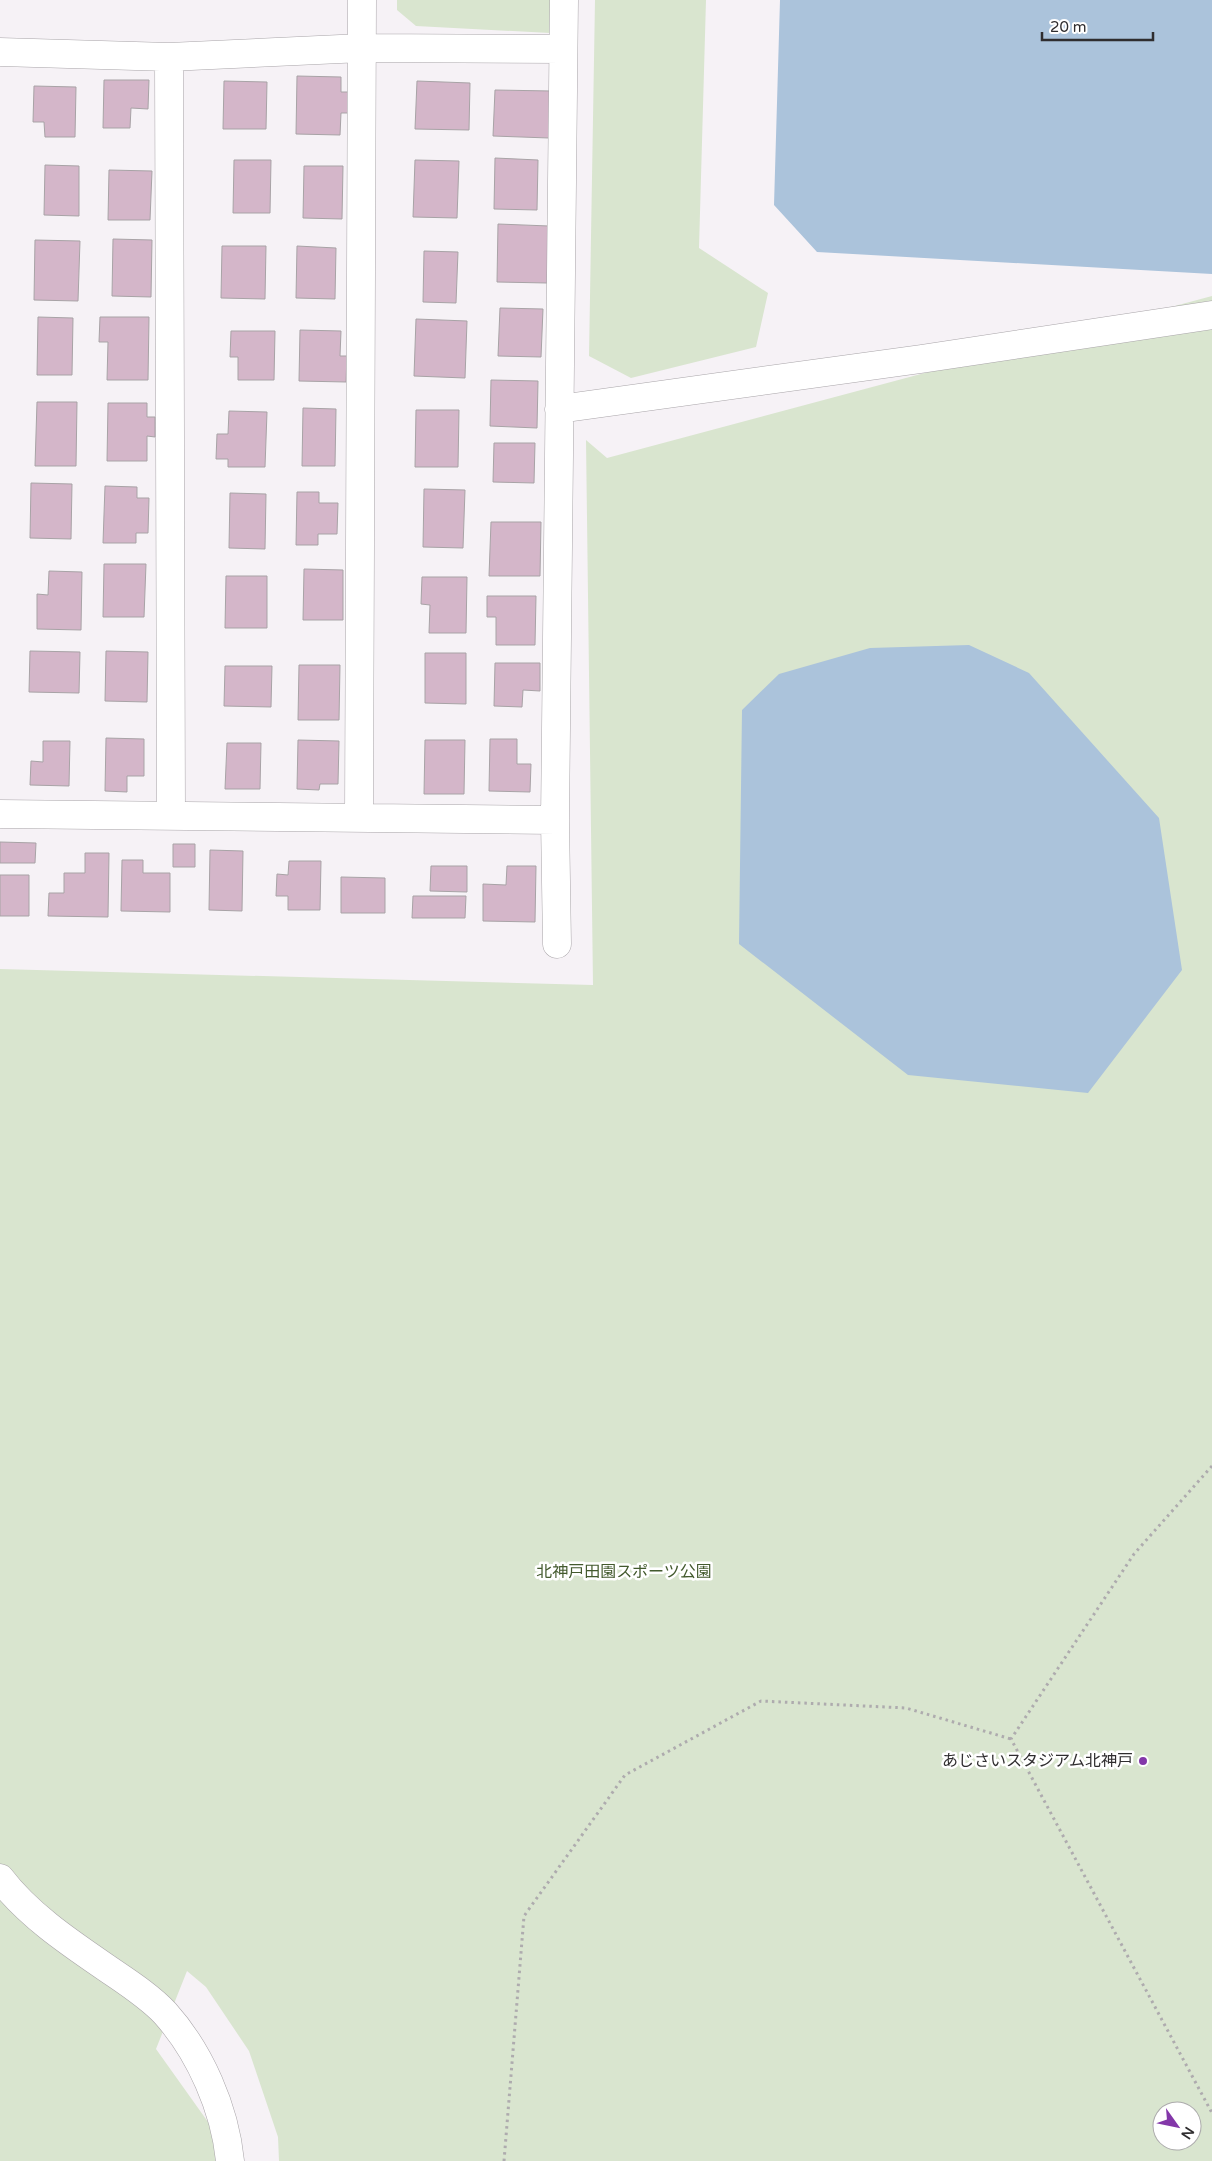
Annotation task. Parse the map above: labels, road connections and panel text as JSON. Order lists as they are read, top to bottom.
{
  "parks": ["北神戸田園スポーツ公園"],
  "places": ["あじさいスタジアム北神戸"],
  "scale_bar": "20 m",
  "north": "bottom right"
}
